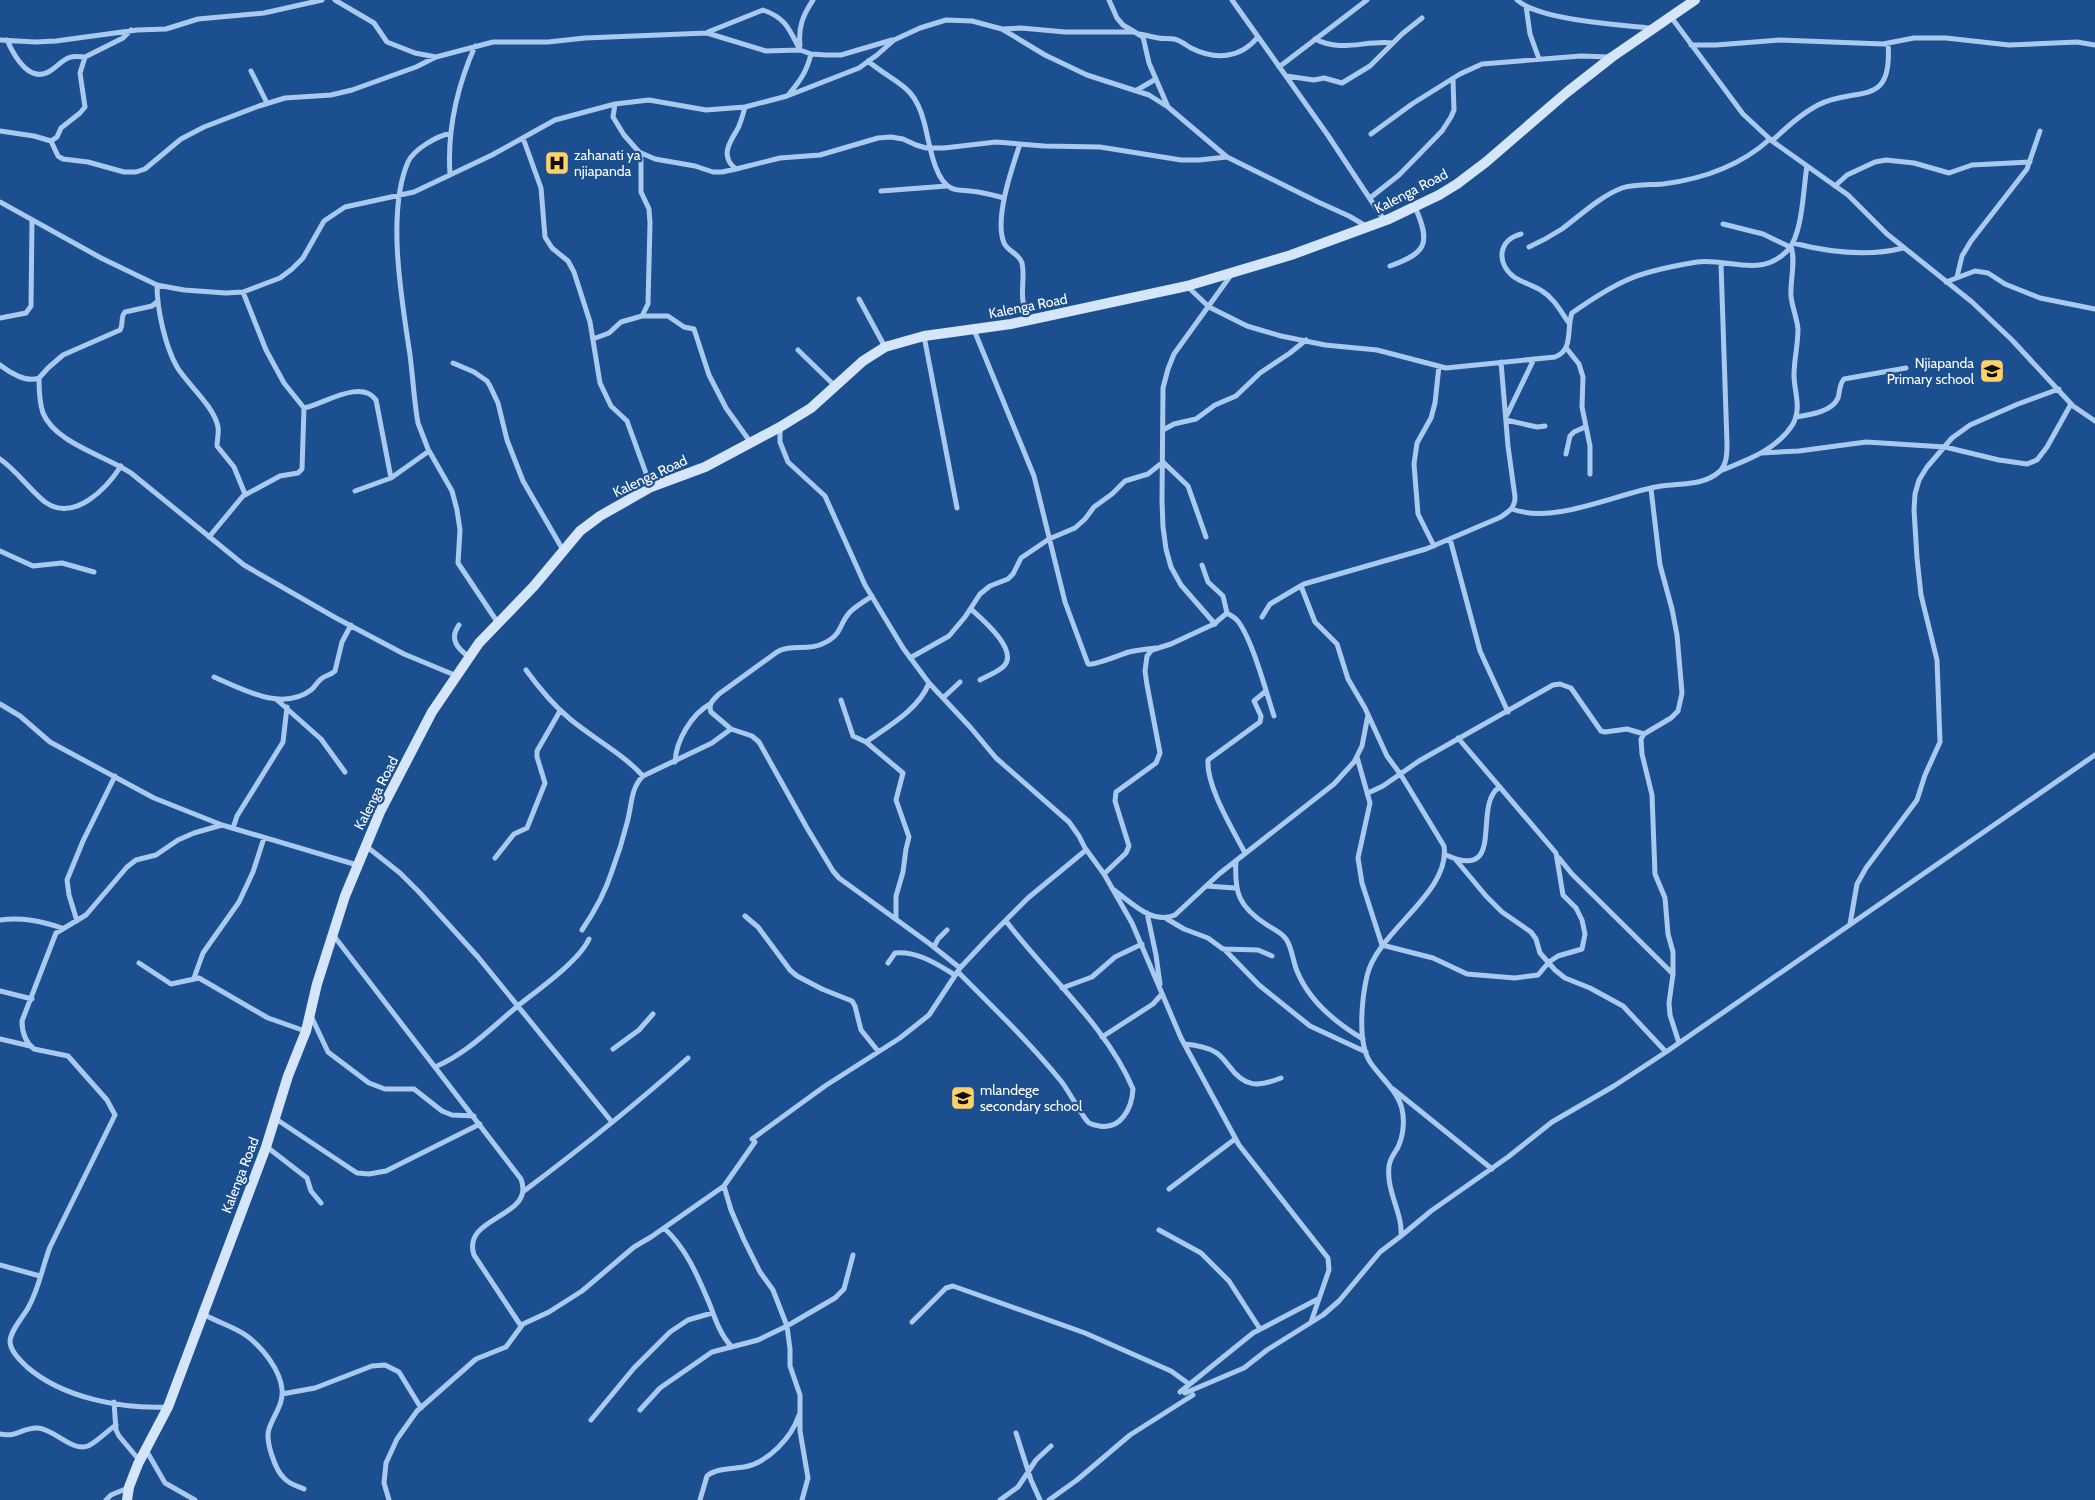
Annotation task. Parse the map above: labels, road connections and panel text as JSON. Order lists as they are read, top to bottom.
{
  "streets": {
    "main road": ["Kalenga Road"]
  },
  "places": {
    "hospital": ["zahanati ya njiapanda"],
    "school or university": ["Njiapanda Primary school", "mlandege secondary school"]
  }
}
